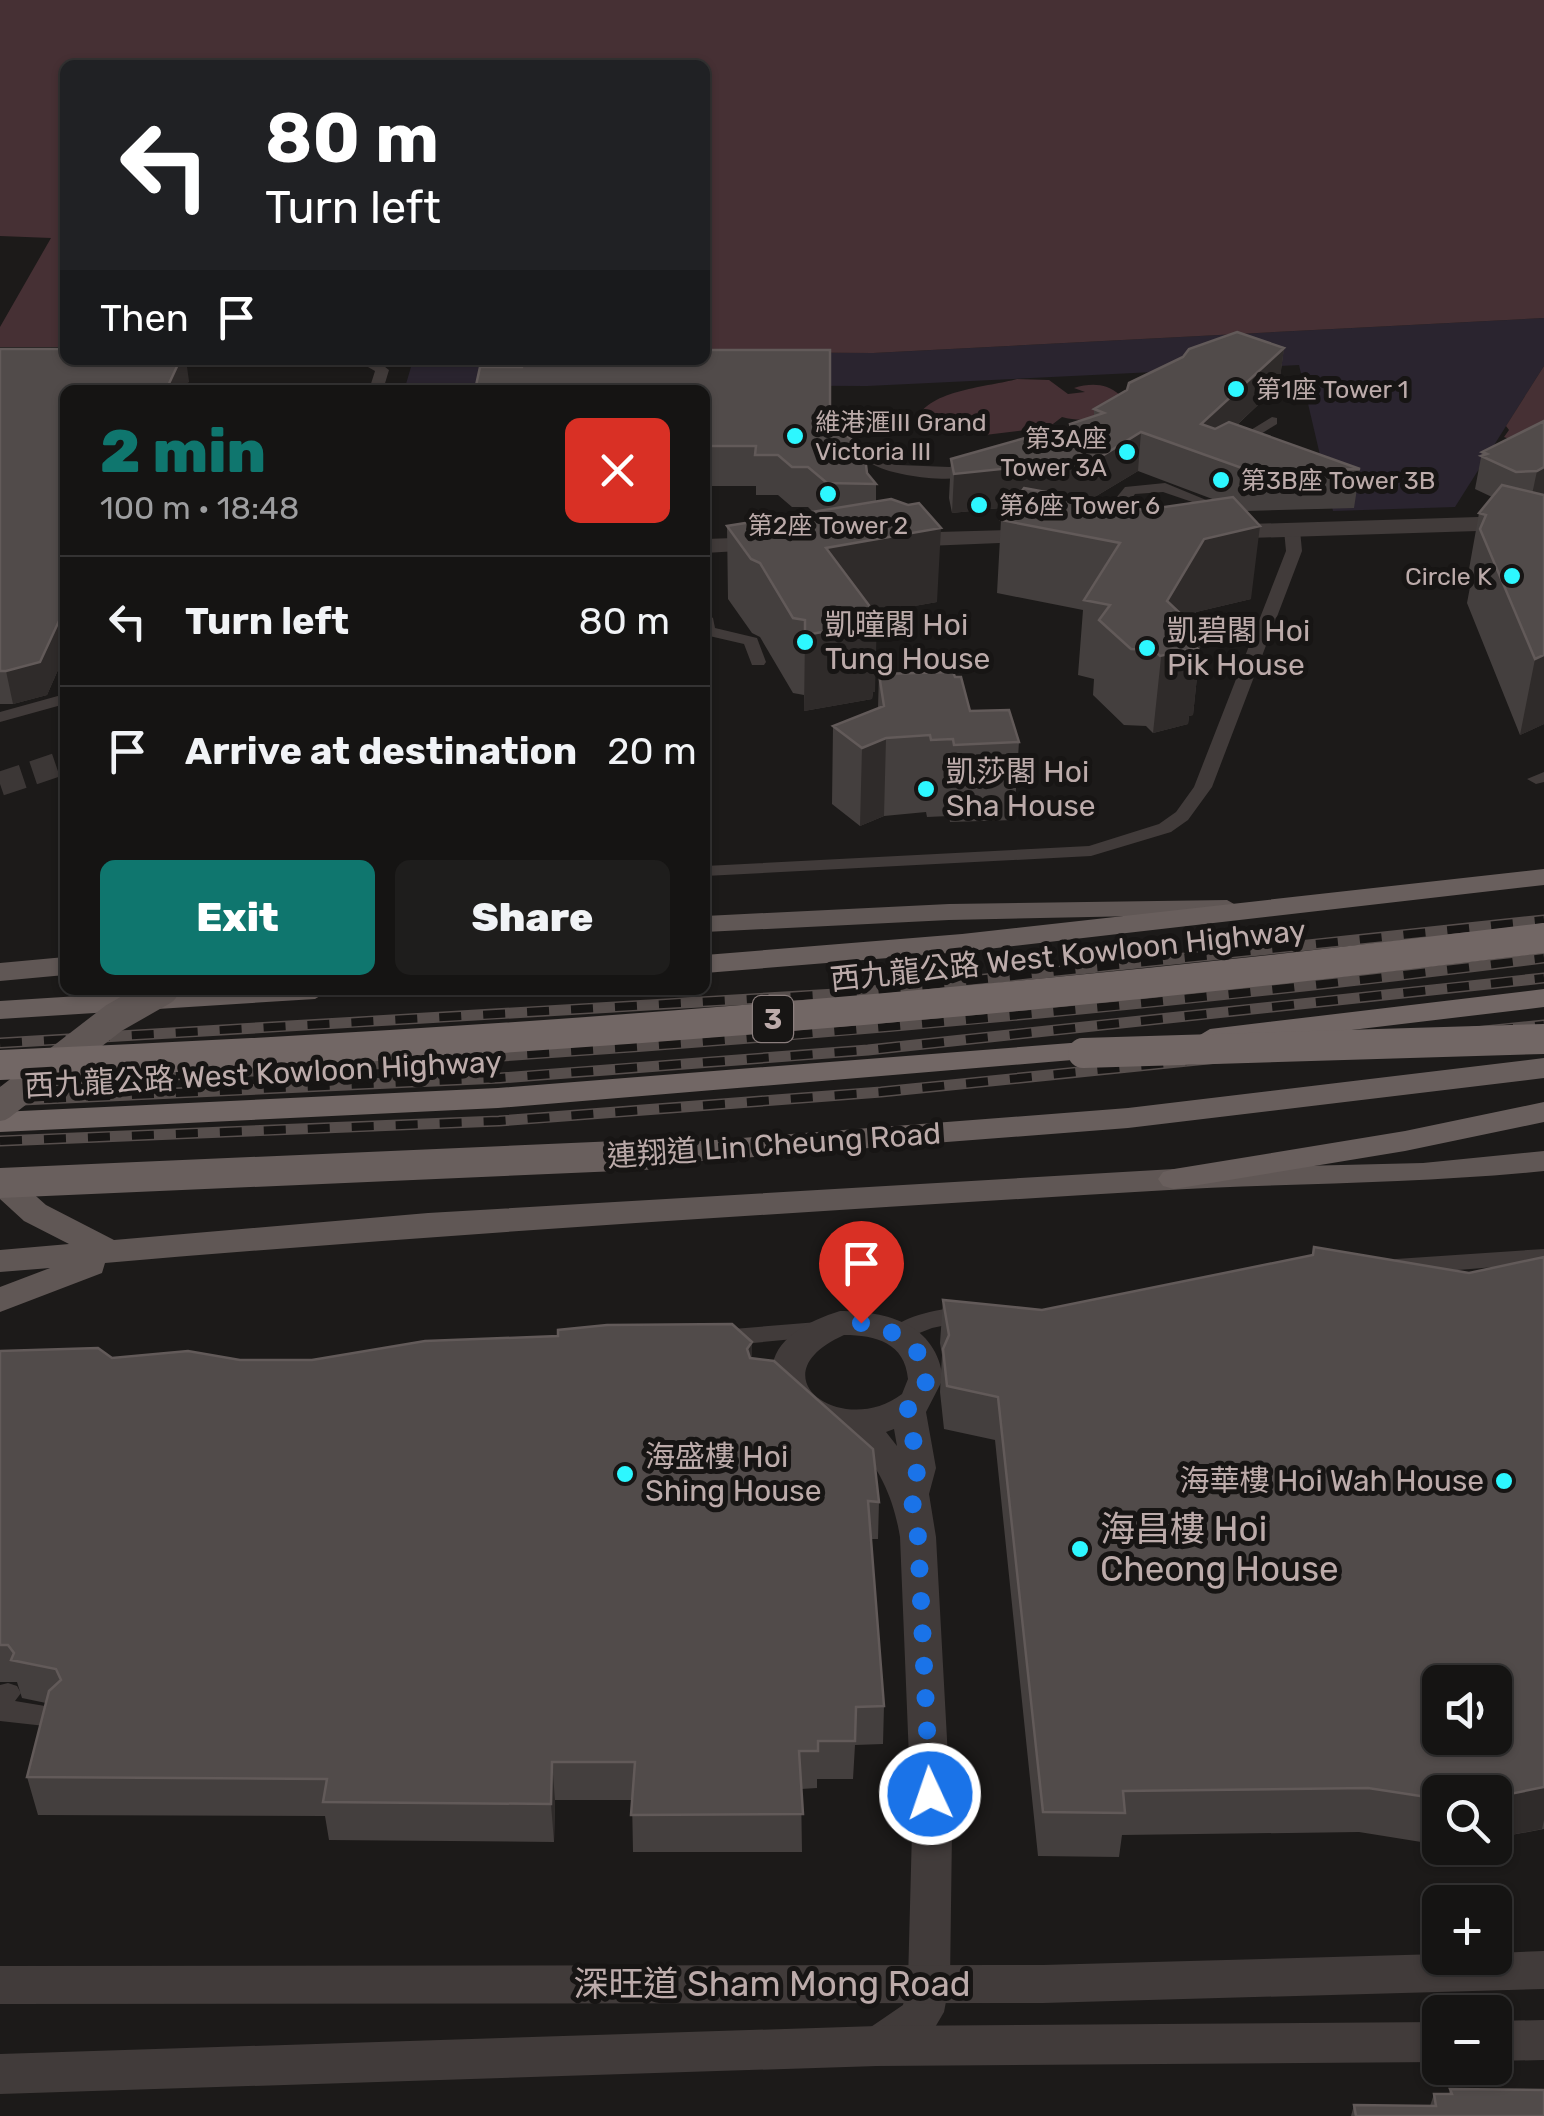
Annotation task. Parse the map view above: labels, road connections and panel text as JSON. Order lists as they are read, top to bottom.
{
  "streets": {
    "highway": ["西九龍公路 West Kowloon Highway", "3", "連翔道 Lin Cheung Road"],
    "street": ["深旺道 Sham Mong Road"]
  },
  "places": [
    "第1座 Tower 1",
    "維港滙III Grand Victoria III",
    "第3A座 Tower 3A",
    "第3B座 Tower 3B",
    "第2座 Tower 2",
    "第6座 Tower 6",
    "Circle K",
    "凱曈閣 Hoi Tung House",
    "凱碧閣 Hoi Pik House",
    "凱莎閣 Hoi Sha House",
    "海盛樓 Hoi Shing House",
    "海華樓 Hoi Wah House",
    "海昌樓 Hoi Cheong House"
  ],
  "page": {
    "turn": ["80 m", "Turn left"],
    "then": "Then",
    "heading": ["2 min", "100 m · 18:48"],
    "list": [
      {
        "name": "Turn left",
        "value": "80 m"
      },
      {
        "name": "Arrive at destination",
        "value": "20 m"
      }
    ],
    "buttons": ["Exit", "Share"],
    "map_buttons": ["+", "−"]
  }
}
